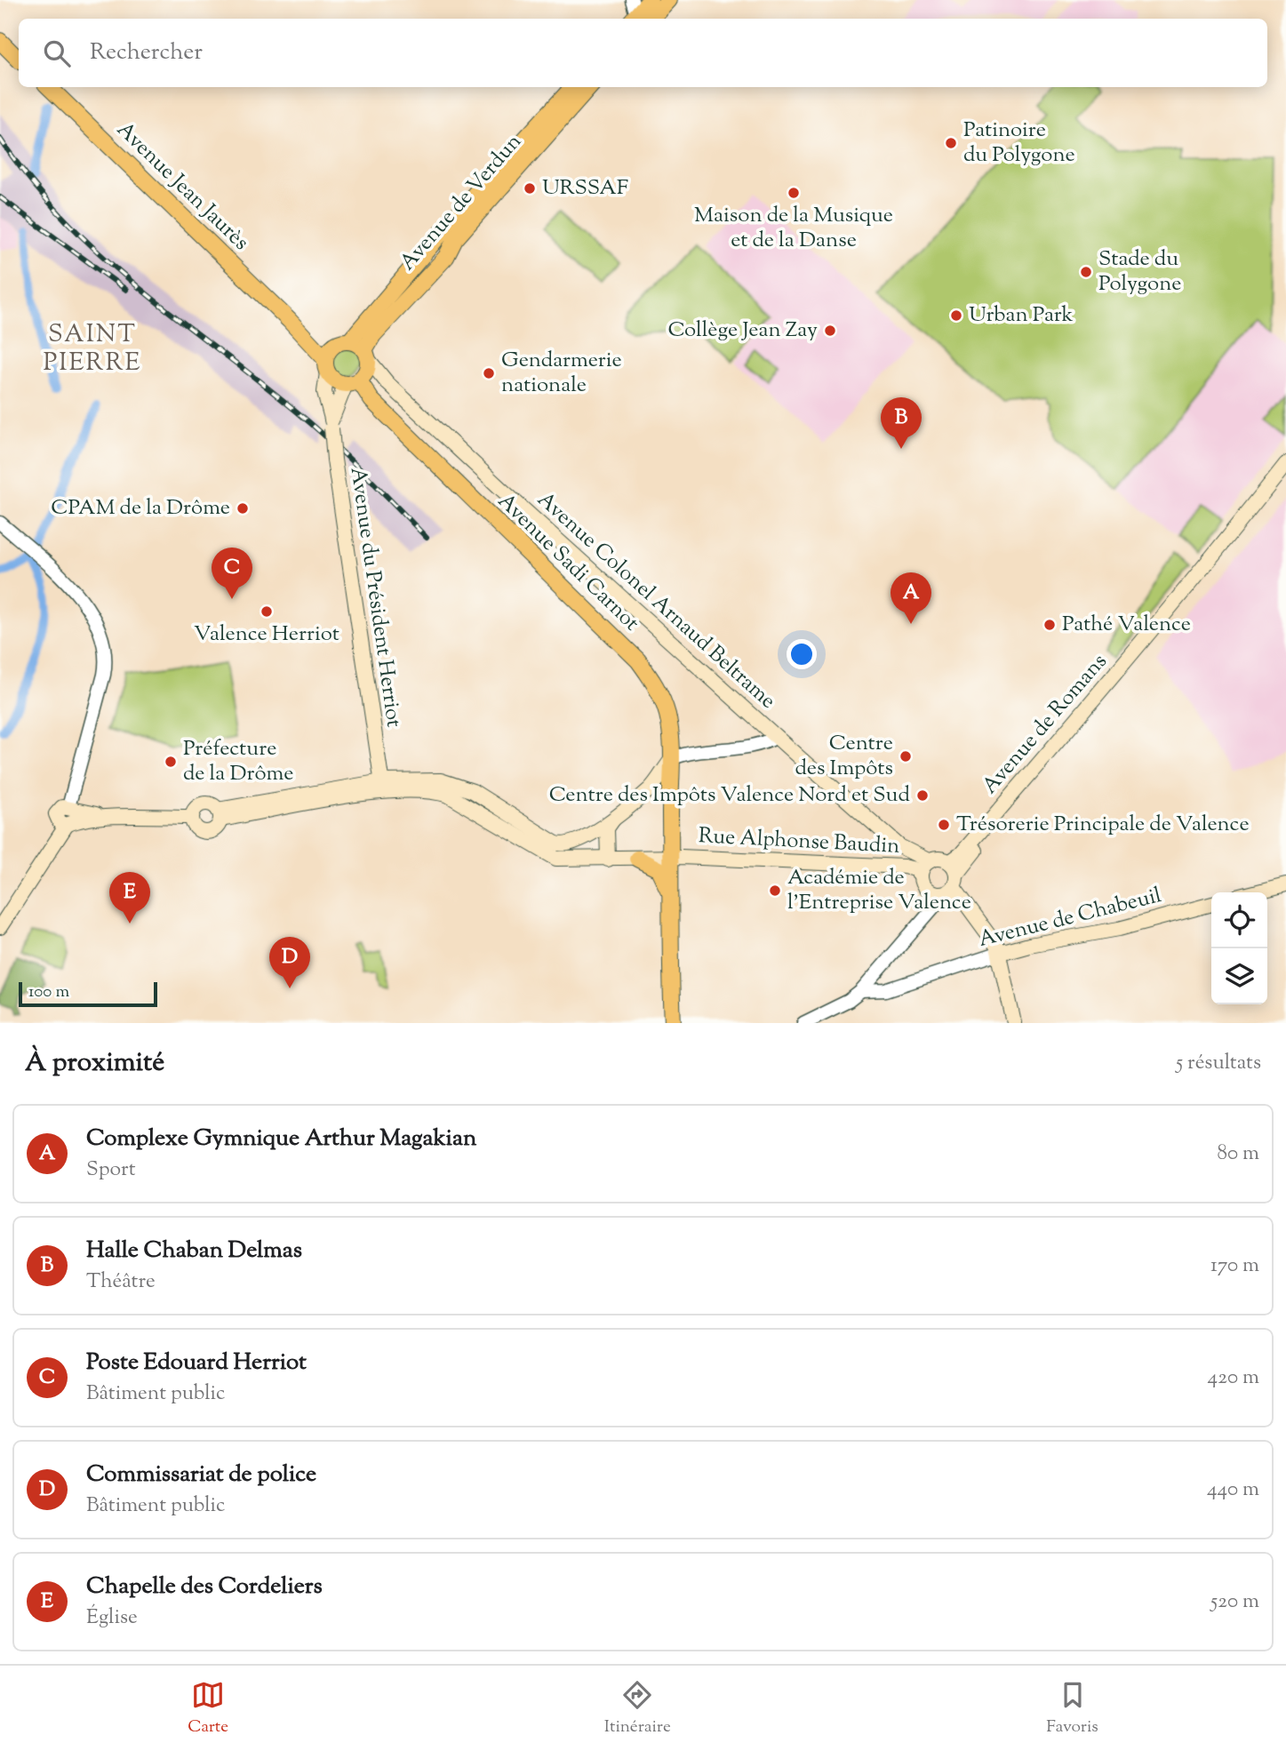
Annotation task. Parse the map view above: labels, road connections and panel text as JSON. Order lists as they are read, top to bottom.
{
  "streets": {
    "main road": [
      "Avenue Jean Jaurès",
      "Avenue de Verdun",
      "Avenue Sadi Carnot",
      "Avenue du Président Herriot",
      "Avenue Colonel Arnaud Beltrame",
      "Avenue de Romans",
      "Rue Alphonse Baudin",
      "Avenue de Chabeuil"
    ]
  },
  "crossings": [
    ["Avenue Jean Jaurès", "Avenue de Verdun"],
    ["Avenue Jean Jaurès", "Avenue Sadi Carnot"],
    ["Avenue Jean Jaurès", "Avenue du Président Herriot"],
    ["Avenue Jean Jaurès", "Avenue Colonel Arnaud Beltrame"],
    ["Avenue de Verdun", "Avenue Sadi Carnot"],
    ["Avenue de Verdun", "Avenue du Président Herriot"],
    ["Avenue de Verdun", "Avenue Colonel Arnaud Beltrame"],
    ["Avenue Sadi Carnot", "Avenue du Président Herriot"],
    ["Avenue Sadi Carnot", "Avenue Colonel Arnaud Beltrame"],
    ["Avenue Sadi Carnot", "Rue Alphonse Baudin"],
    ["Avenue du Président Herriot", "Avenue Colonel Arnaud Beltrame"],
    ["Avenue du Président Herriot", "Rue Alphonse Baudin"],
    ["Avenue Colonel Arnaud Beltrame", "Avenue de Romans"],
    ["Avenue Colonel Arnaud Beltrame", "Rue Alphonse Baudin"],
    ["Avenue de Romans", "Rue Alphonse Baudin"],
    ["Avenue de Romans", "Avenue de Chabeuil"]
  ],
  "districts": ["SAINT PIERRE"],
  "places": [
    "Patinoire du Polygone",
    "URSSAF",
    "Maison de la Musique et de la Danse",
    "Stade du Polygone",
    "Urban Park",
    "Collège Jean Zay",
    "Gendarmerie nationale",
    "CPAM de la Drôme",
    "Valence Herriot",
    "Pathé Valence",
    "Centre des Impôts",
    "Préfecture de la Drôme",
    "Centre des Impôts Valence Nord et Sud",
    "Trésorerie Principale de Valence",
    "Académie de l'Entreprise Valence"
  ],
  "scale_bar": "100 m",
  "page": {
    "search": "Rechercher",
    "pins": [
      "B",
      "C",
      "A",
      "E",
      "D"
    ],
    "scale": "100 m",
    "heading": ["À proximité", "5 résultats"],
    "list": [
      {
        "mark": "A",
        "name": "Complexe Gymnique Arthur Magakian",
        "note": "Sport",
        "value": "80 m"
      },
      {
        "mark": "B",
        "name": "Halle Chaban Delmas",
        "note": "Théâtre",
        "value": "170 m"
      },
      {
        "mark": "C",
        "name": "Poste Edouard Herriot",
        "note": "Bâtiment public",
        "value": "420 m"
      },
      {
        "mark": "D",
        "name": "Commissariat de police",
        "note": "Bâtiment public",
        "value": "440 m"
      },
      {
        "mark": "E",
        "name": "Chapelle des Cordeliers",
        "note": "Église",
        "value": "520 m"
      }
    ],
    "nav": ["Carte", "Itinéraire", "Favoris"]
  }
}
